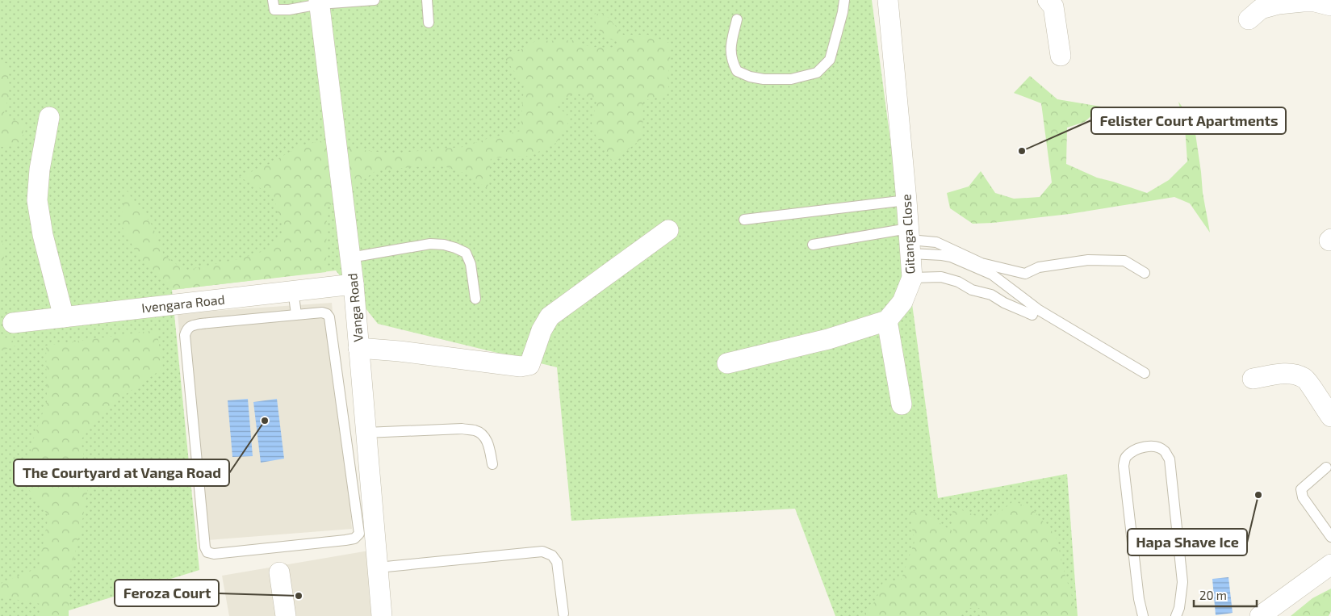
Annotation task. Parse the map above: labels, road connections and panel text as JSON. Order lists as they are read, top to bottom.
{
  "streets": {
    "street": ["Gitanga Close", "Ivengara Road", "Vanga Road"]
  },
  "crossings": [
    ["Ivengara Road", "Vanga Road"]
  ],
  "places": [
    "Felister Court Apartments",
    "The Courtyard at Vanga Road",
    "Hapa Shave Ice",
    "Feroza Court"
  ],
  "scale_bar": "20 m"
}
